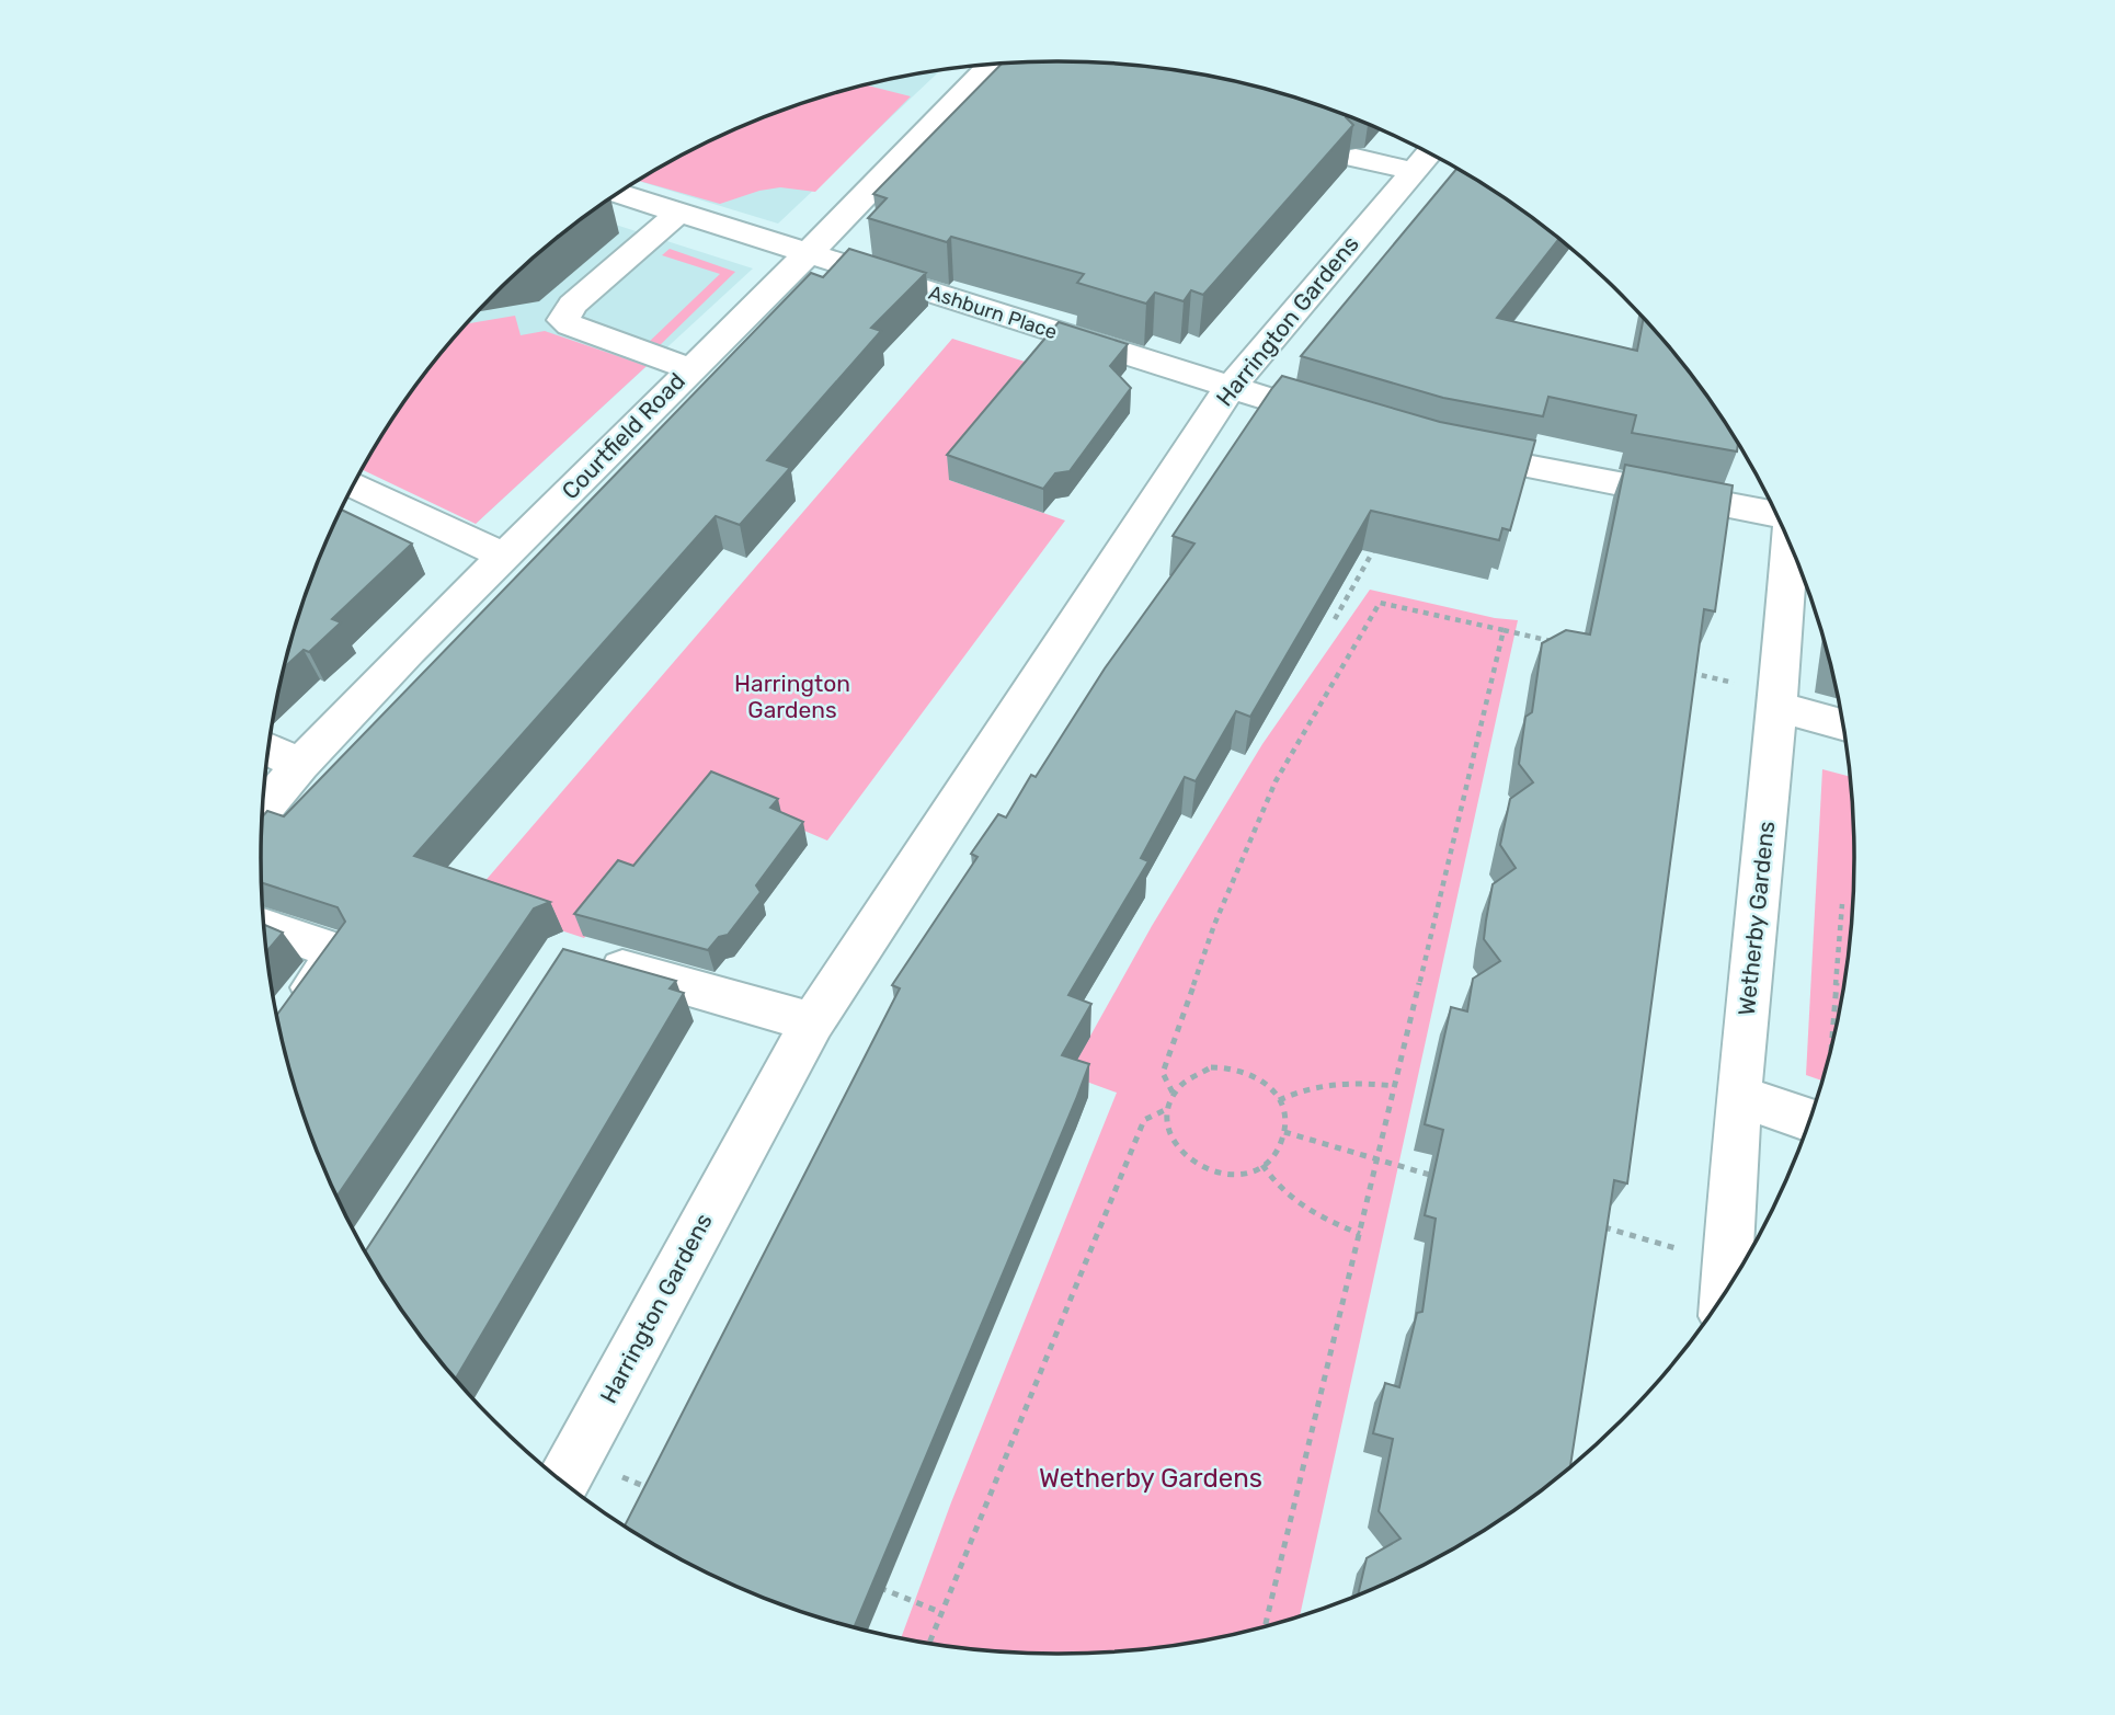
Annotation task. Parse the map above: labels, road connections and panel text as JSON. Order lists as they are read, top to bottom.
{
  "streets": {
    "street": [
      "Ashburn Place",
      "Harrington Gardens",
      "Courtfield Road",
      "Wetherby Gardens"
    ]
  },
  "crossings": [
    ["Ashburn Place", "Harrington Gardens"],
    ["Ashburn Place", "Courtfield Road"]
  ],
  "parks": ["Harrington Gardens", "Wetherby Gardens"]
}
